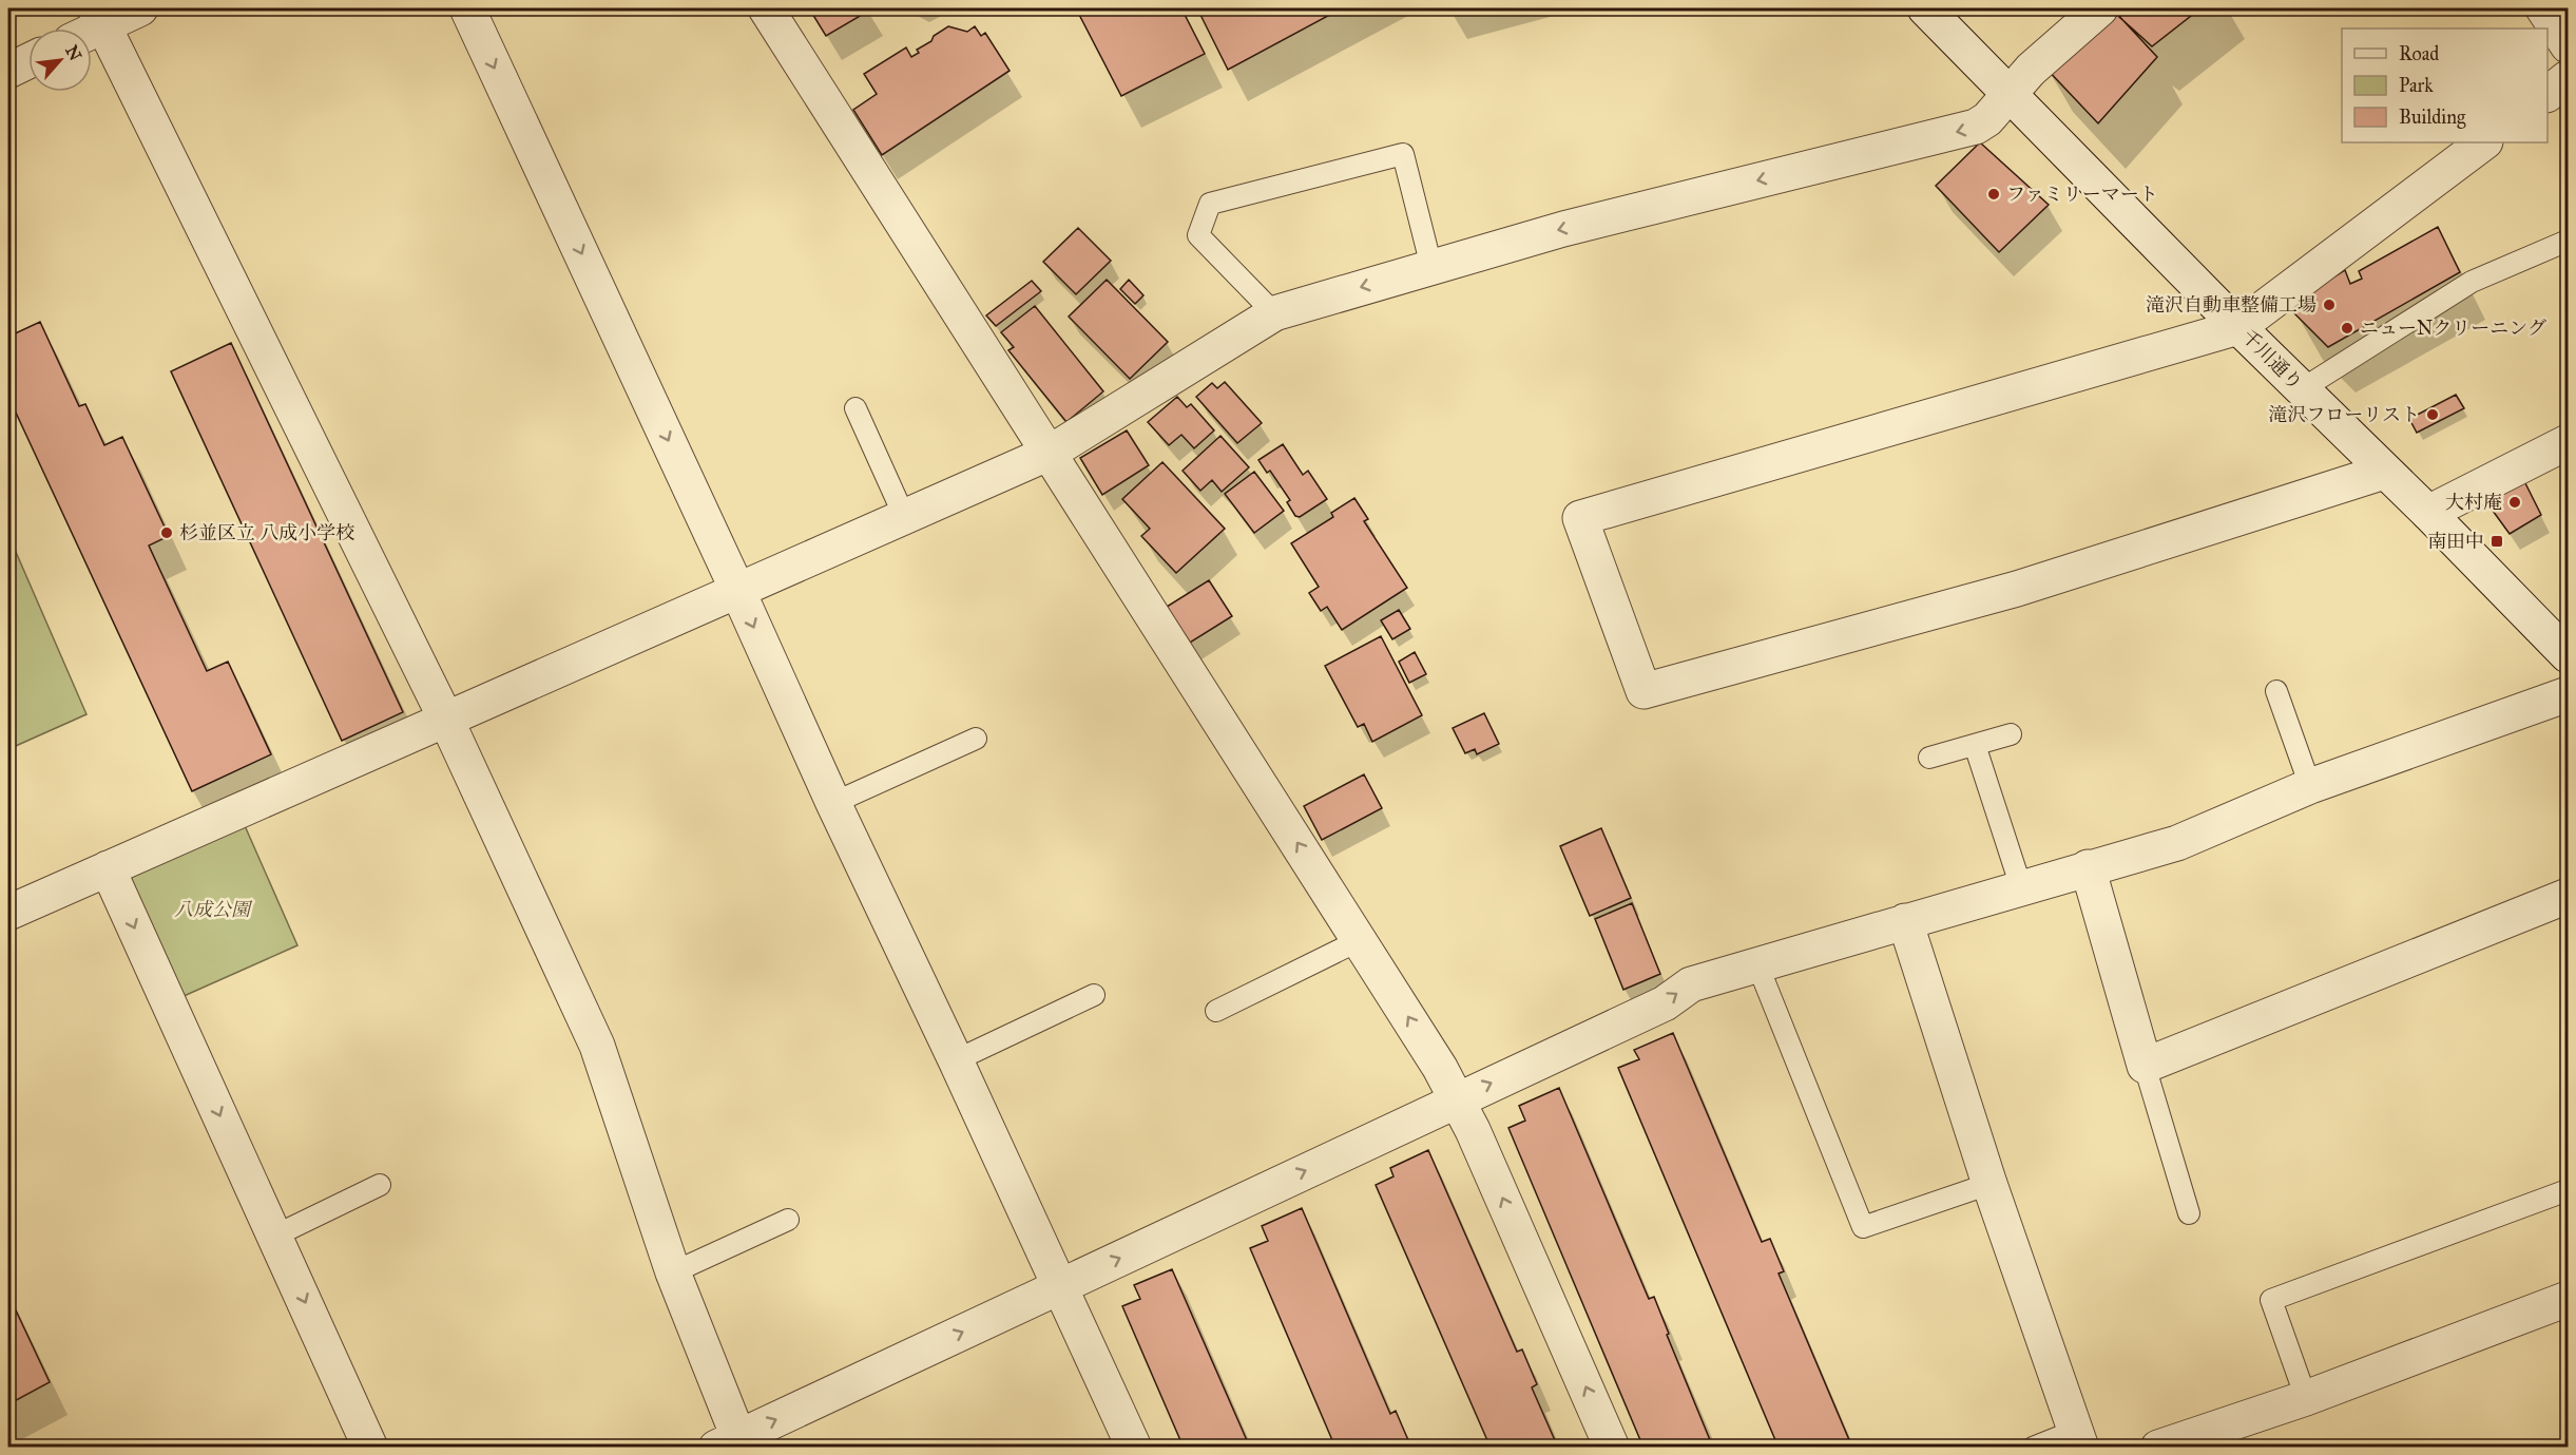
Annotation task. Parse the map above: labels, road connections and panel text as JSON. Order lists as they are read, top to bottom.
{
  "streets": {
    "street": ["千川通り"]
  },
  "parks": ["八成公園"],
  "places": {
    "other": [
      "ファミリーマート",
      "滝沢自動車整備工場",
      "ニューNクリーニング",
      "滝沢フローリスト",
      "大村庵",
      "杉並区立 八成小学校"
    ],
    "transit": ["南田中"]
  },
  "legend": ["Road", "Park", "Building"],
  "north": "top right"
}
